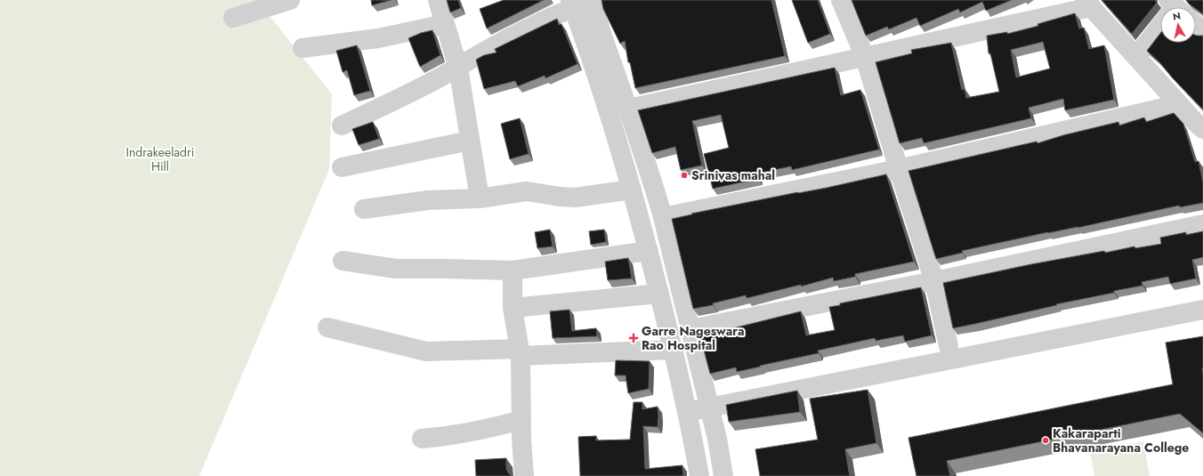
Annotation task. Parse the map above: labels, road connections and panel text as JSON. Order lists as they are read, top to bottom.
{
  "parks": ["Indrakeeladri Hill"],
  "places": {
    "other": ["Srinivas mahal", "Kakaraparti Bhavanarayana College"],
    "health": ["Garre Nageswara Rao Hospital"]
  },
  "north": "top"
}
